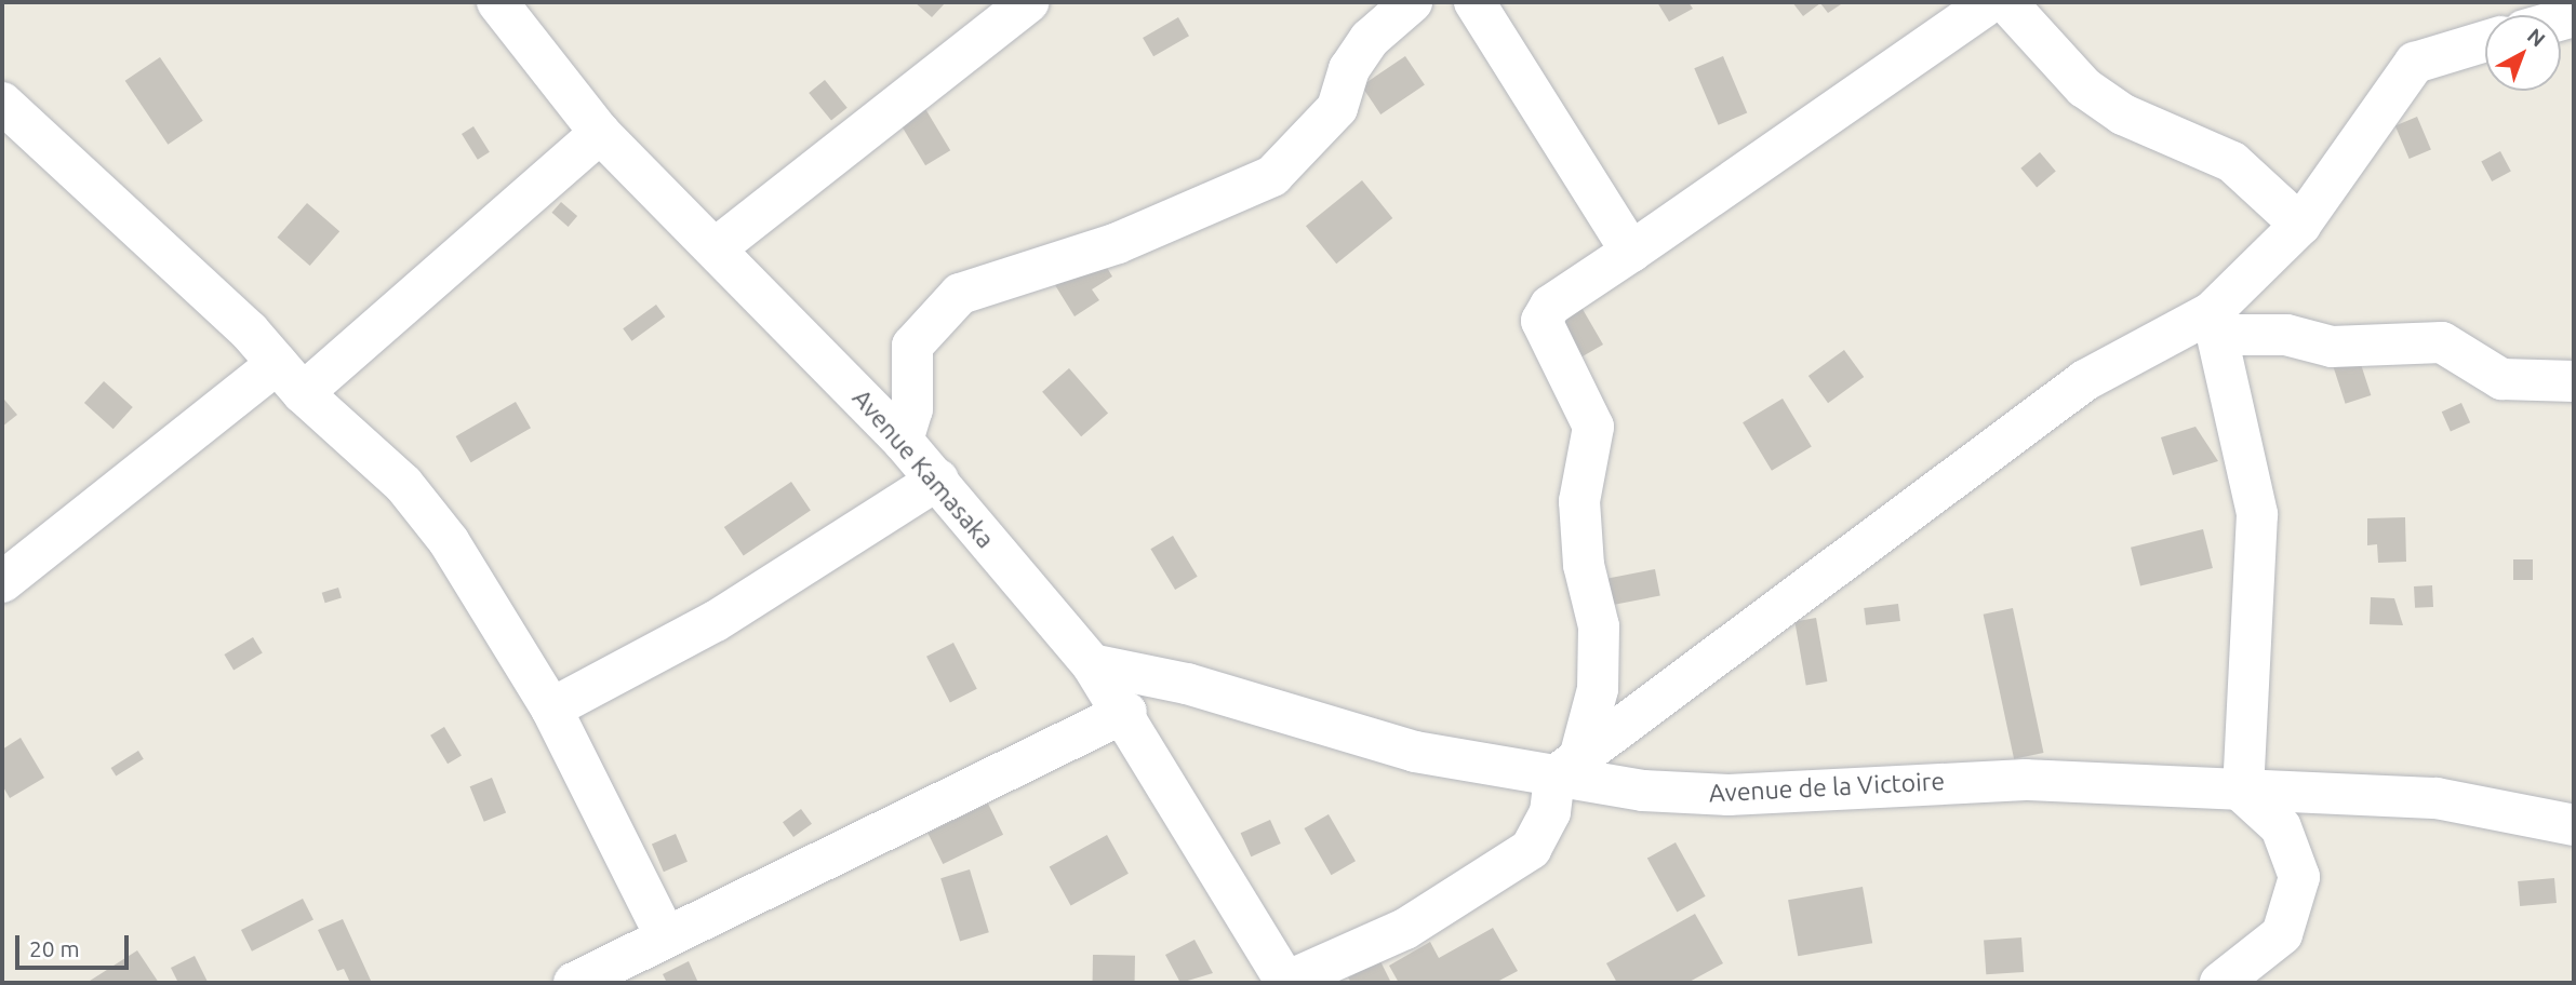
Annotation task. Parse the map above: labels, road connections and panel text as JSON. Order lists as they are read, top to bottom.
{
  "streets": {
    "street": ["Avenue Kamasaka", "Avenue de la Victoire"]
  },
  "crossings": [
    ["Avenue Kamasaka", "Avenue de la Victoire"]
  ],
  "scale_bar": "20 m",
  "north": "top right"
}
